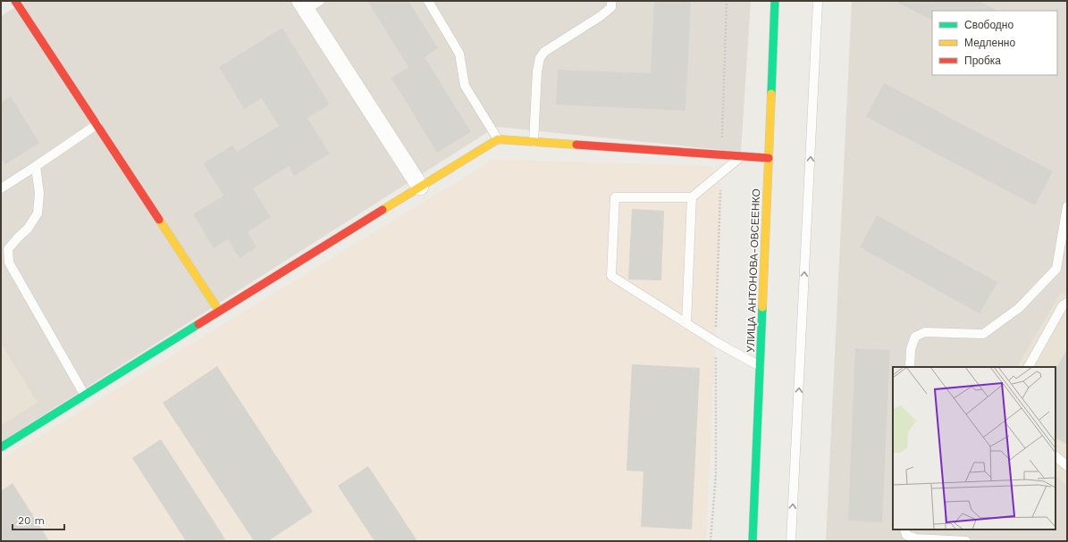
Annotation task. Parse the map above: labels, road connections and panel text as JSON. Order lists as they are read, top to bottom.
{
  "streets": {
    "street": ["УЛИЦА АНТОНОВА-ОВСЕЕНКО"]
  },
  "legend": ["Свободно", "Медленно", "Пробка"],
  "scale_bar": "20 m"
}
